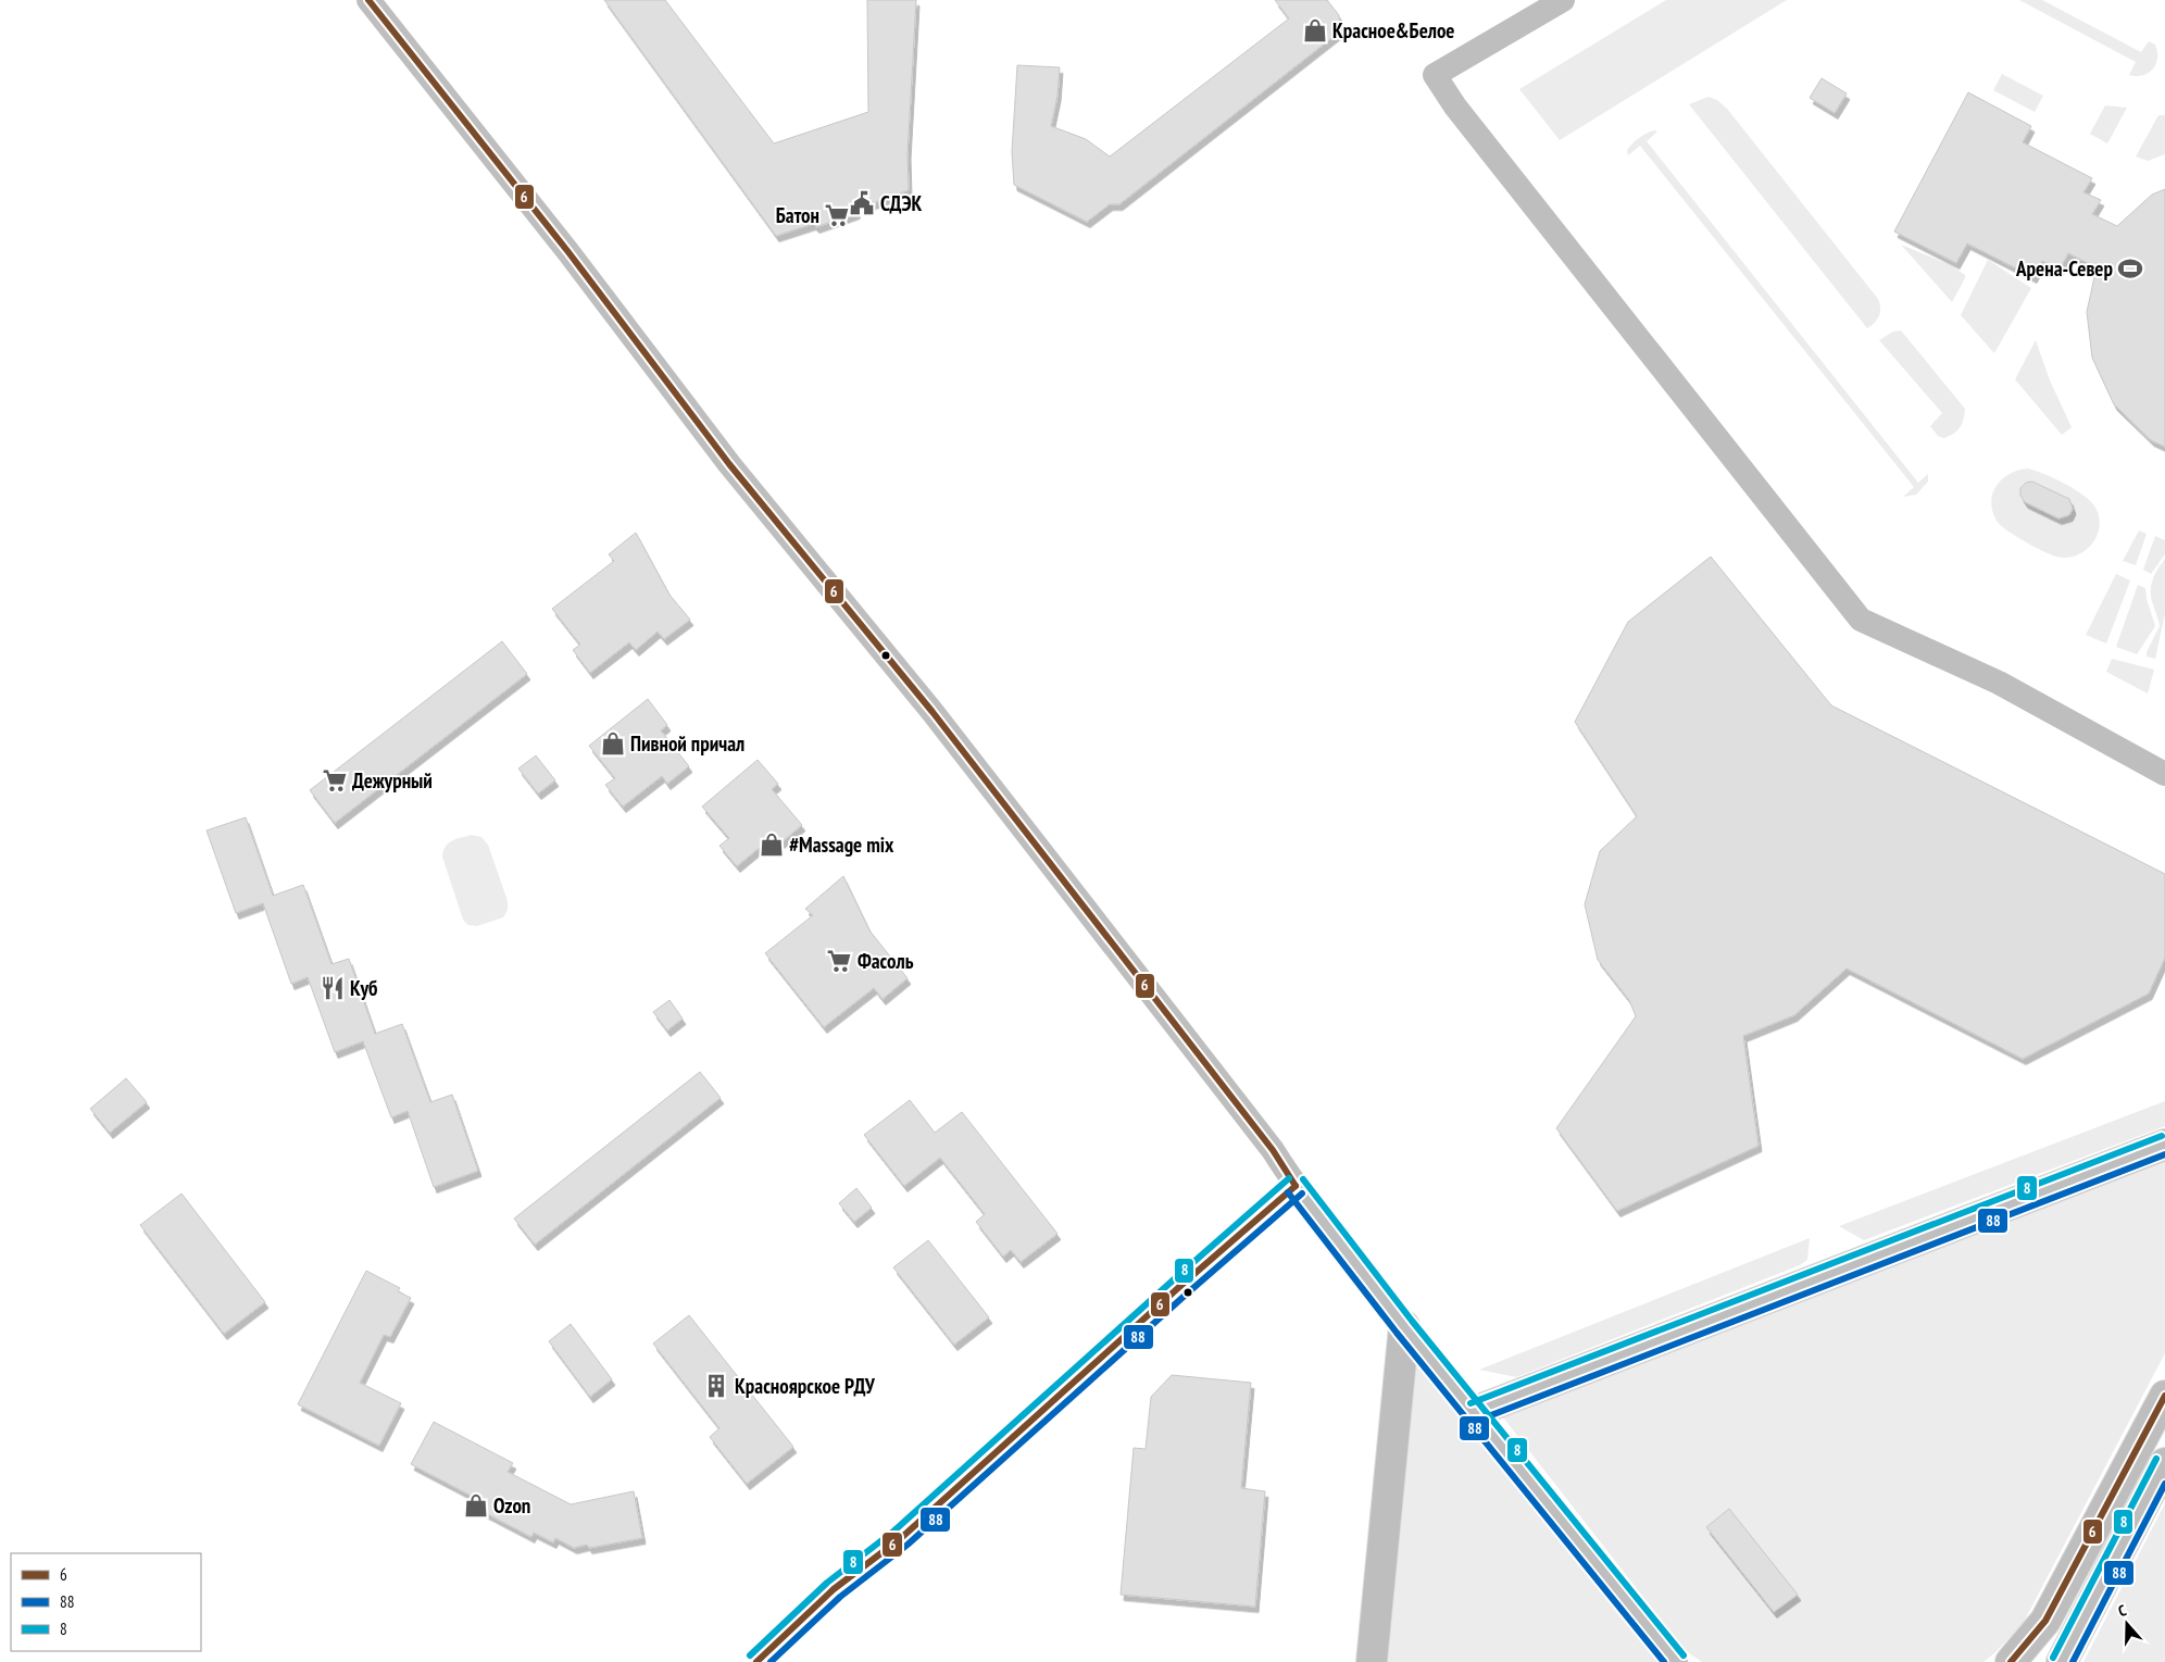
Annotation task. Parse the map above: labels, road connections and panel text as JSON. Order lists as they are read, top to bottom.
{
  "places": {
    "shop": [
      "Красное&Белое",
      "Пивной причал",
      "#Massage mix",
      "Ozon"
    ],
    "public building": ["СДЭК"],
    "supermarket": ["Батон", "Дежурный", "Фасоль"],
    "sports": ["Арена-Север"],
    "restaurant": ["Куб"],
    "building": ["Красноярское РДУ"]
  },
  "lines": ["transit line 6", "transit line 8", "transit line 88"],
  "legend": ["6", "88", "8"],
  "north": "top"
}
